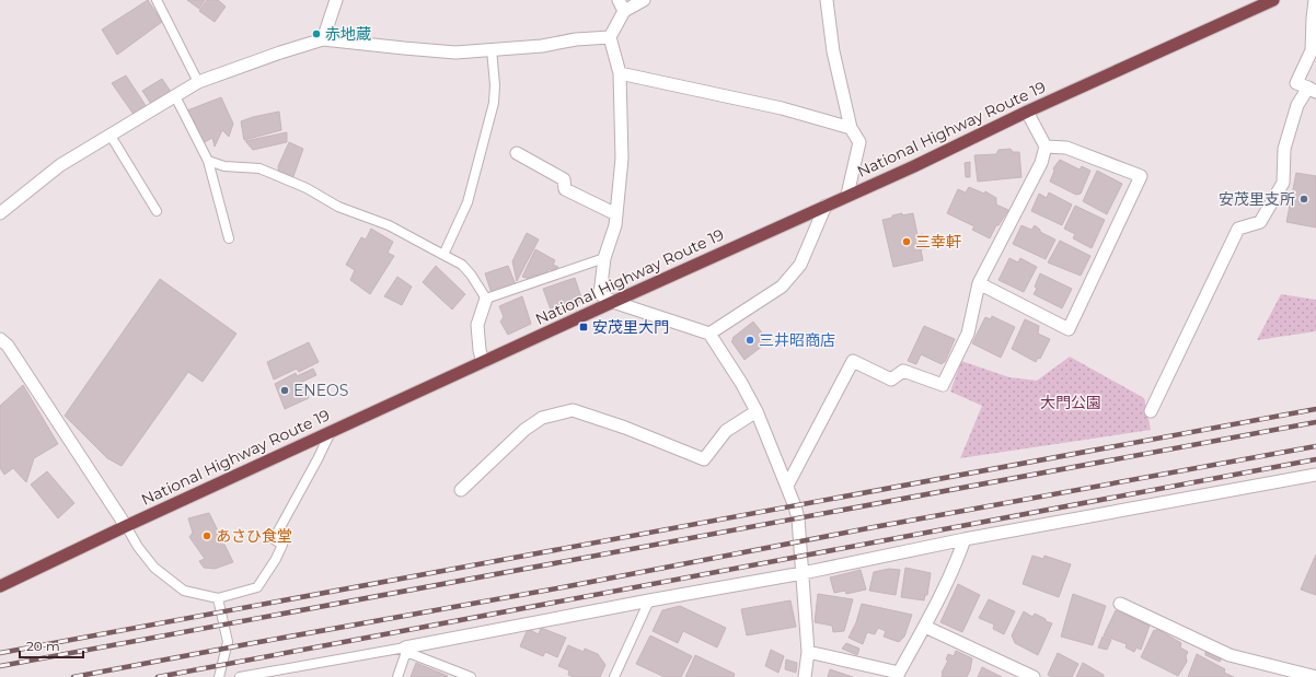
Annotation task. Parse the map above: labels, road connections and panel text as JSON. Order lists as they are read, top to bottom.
{
  "streets": {
    "highway": ["National Highway Route 19"]
  },
  "parks": ["大門公園"],
  "places": {
    "other": [
      "赤地蔵",
      "安茂里支所",
      "三幸軒",
      "三井昭商店",
      "ENEOS",
      "あさひ食堂"
    ],
    "transit": ["安茂里大門"]
  },
  "scale_bar": "20 m"
}
